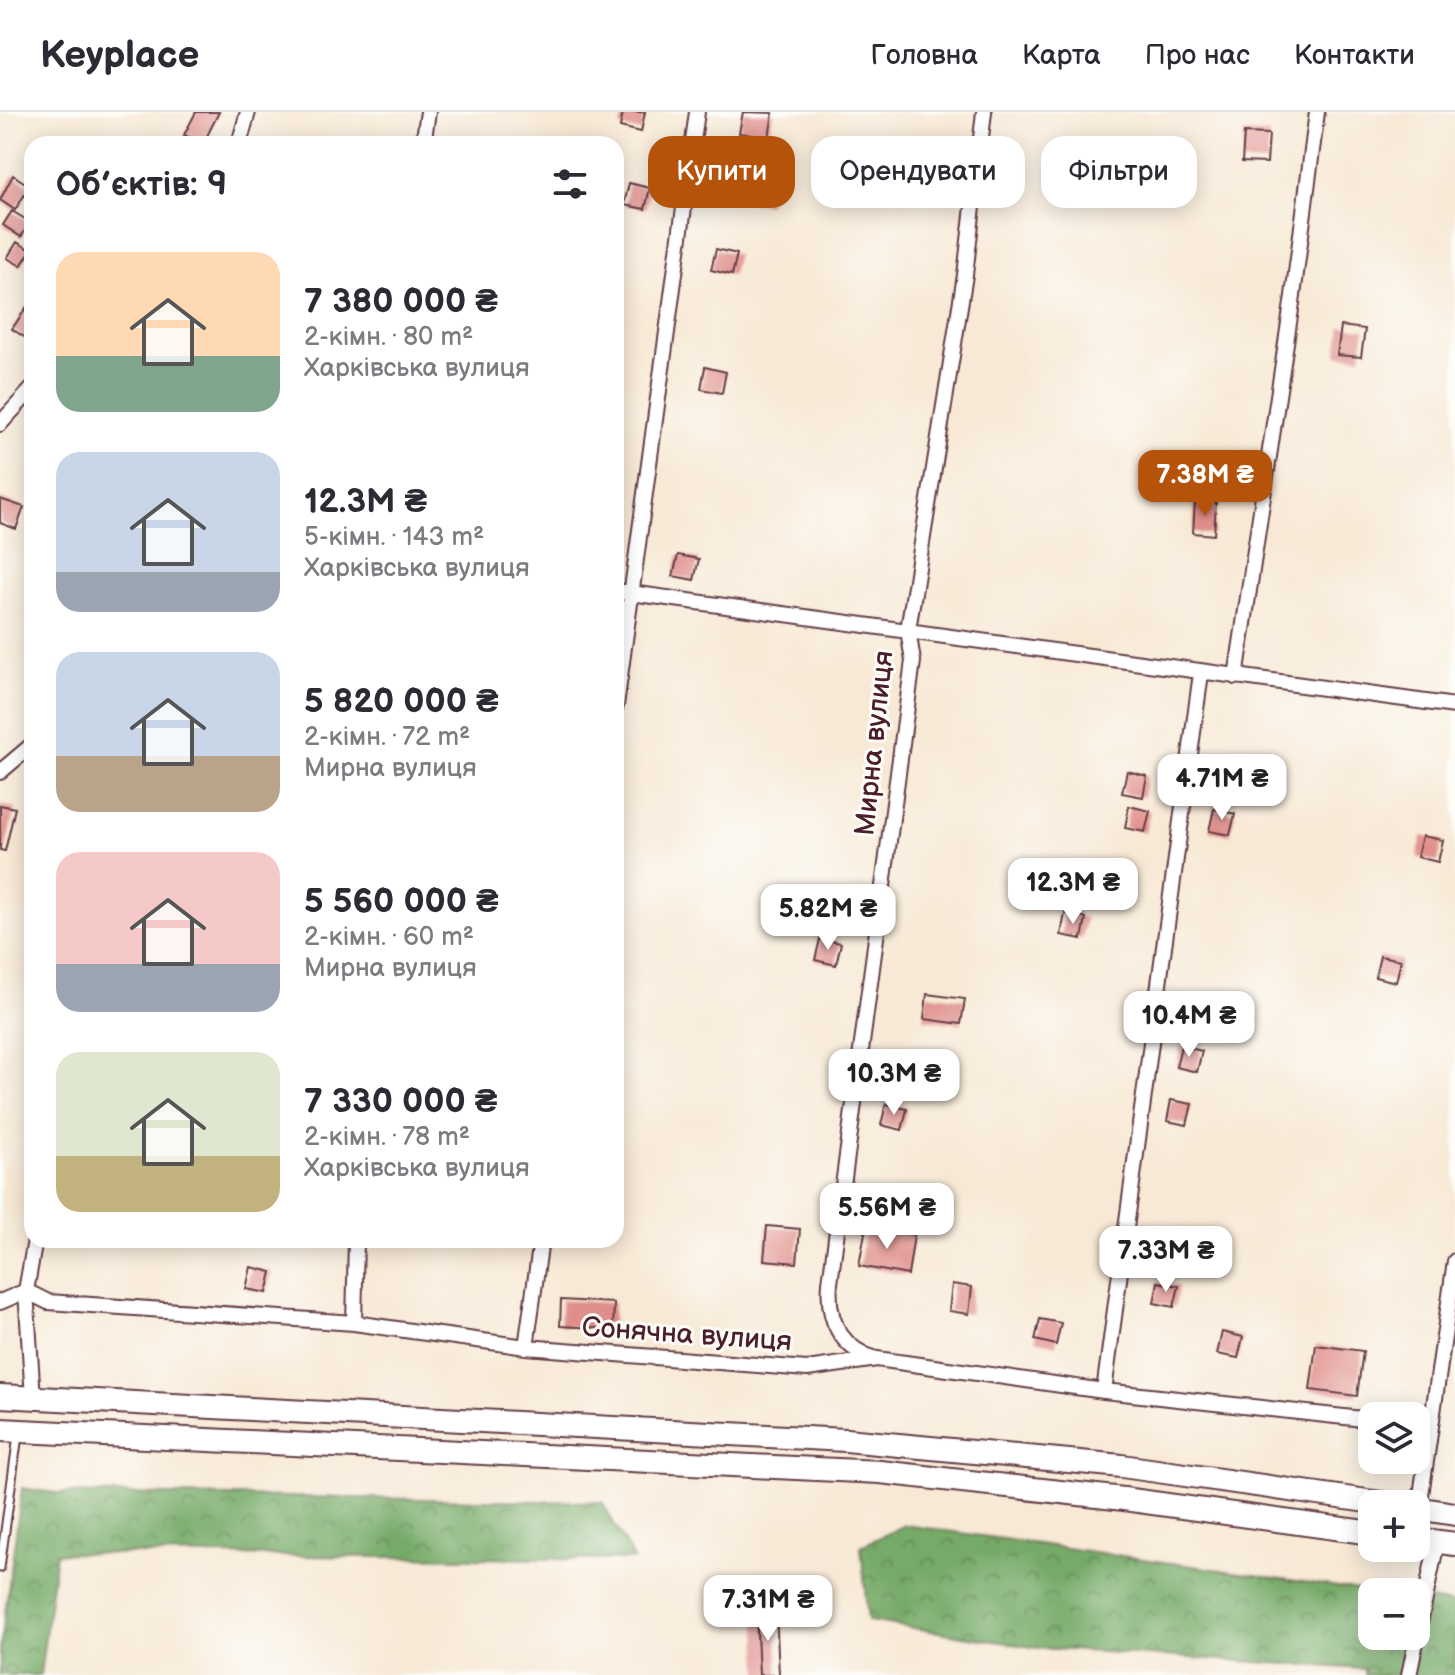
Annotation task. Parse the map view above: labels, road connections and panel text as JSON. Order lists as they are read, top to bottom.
{
  "streets": {
    "street": ["Мирна вулиця", "Сонячна вулиця"]
  },
  "crossings": [
    ["Мирна вулиця", "Сонячна вулиця"]
  ],
  "page": {
    "header": "Keyplace",
    "nav": [
      "Головна",
      "Карта",
      "Про нас",
      "Контакти"
    ],
    "chip": ["Купити", "Орендувати", "Фільтри"],
    "heading": "Об’єктів: 9",
    "list": [
      {
        "name": "7 380 000 ₴",
        "note": "2-кімн. · 80 m² · Харківська вулиця"
      },
      {
        "name": "12.3M ₴",
        "note": "5-кімн. · 143 m² · Харківська вулиця"
      },
      {
        "name": "5 820 000 ₴",
        "note": "2-кімн. · 72 m² · Мирна вулиця"
      },
      {
        "name": "5 560 000 ₴",
        "note": "2-кімн. · 60 m² · Мирна вулиця"
      },
      {
        "name": "7 330 000 ₴",
        "note": "2-кімн. · 78 m² · Харківська вулиця"
      }
    ],
    "price": [
      "7.38M ₴",
      "4.71M ₴",
      "12.3M ₴",
      "5.82M ₴",
      "10.4M ₴",
      "10.3M ₴",
      "5.56M ₴",
      "7.33M ₴",
      "7.31M ₴"
    ],
    "map_buttons": ["+", "−"]
  }
}
